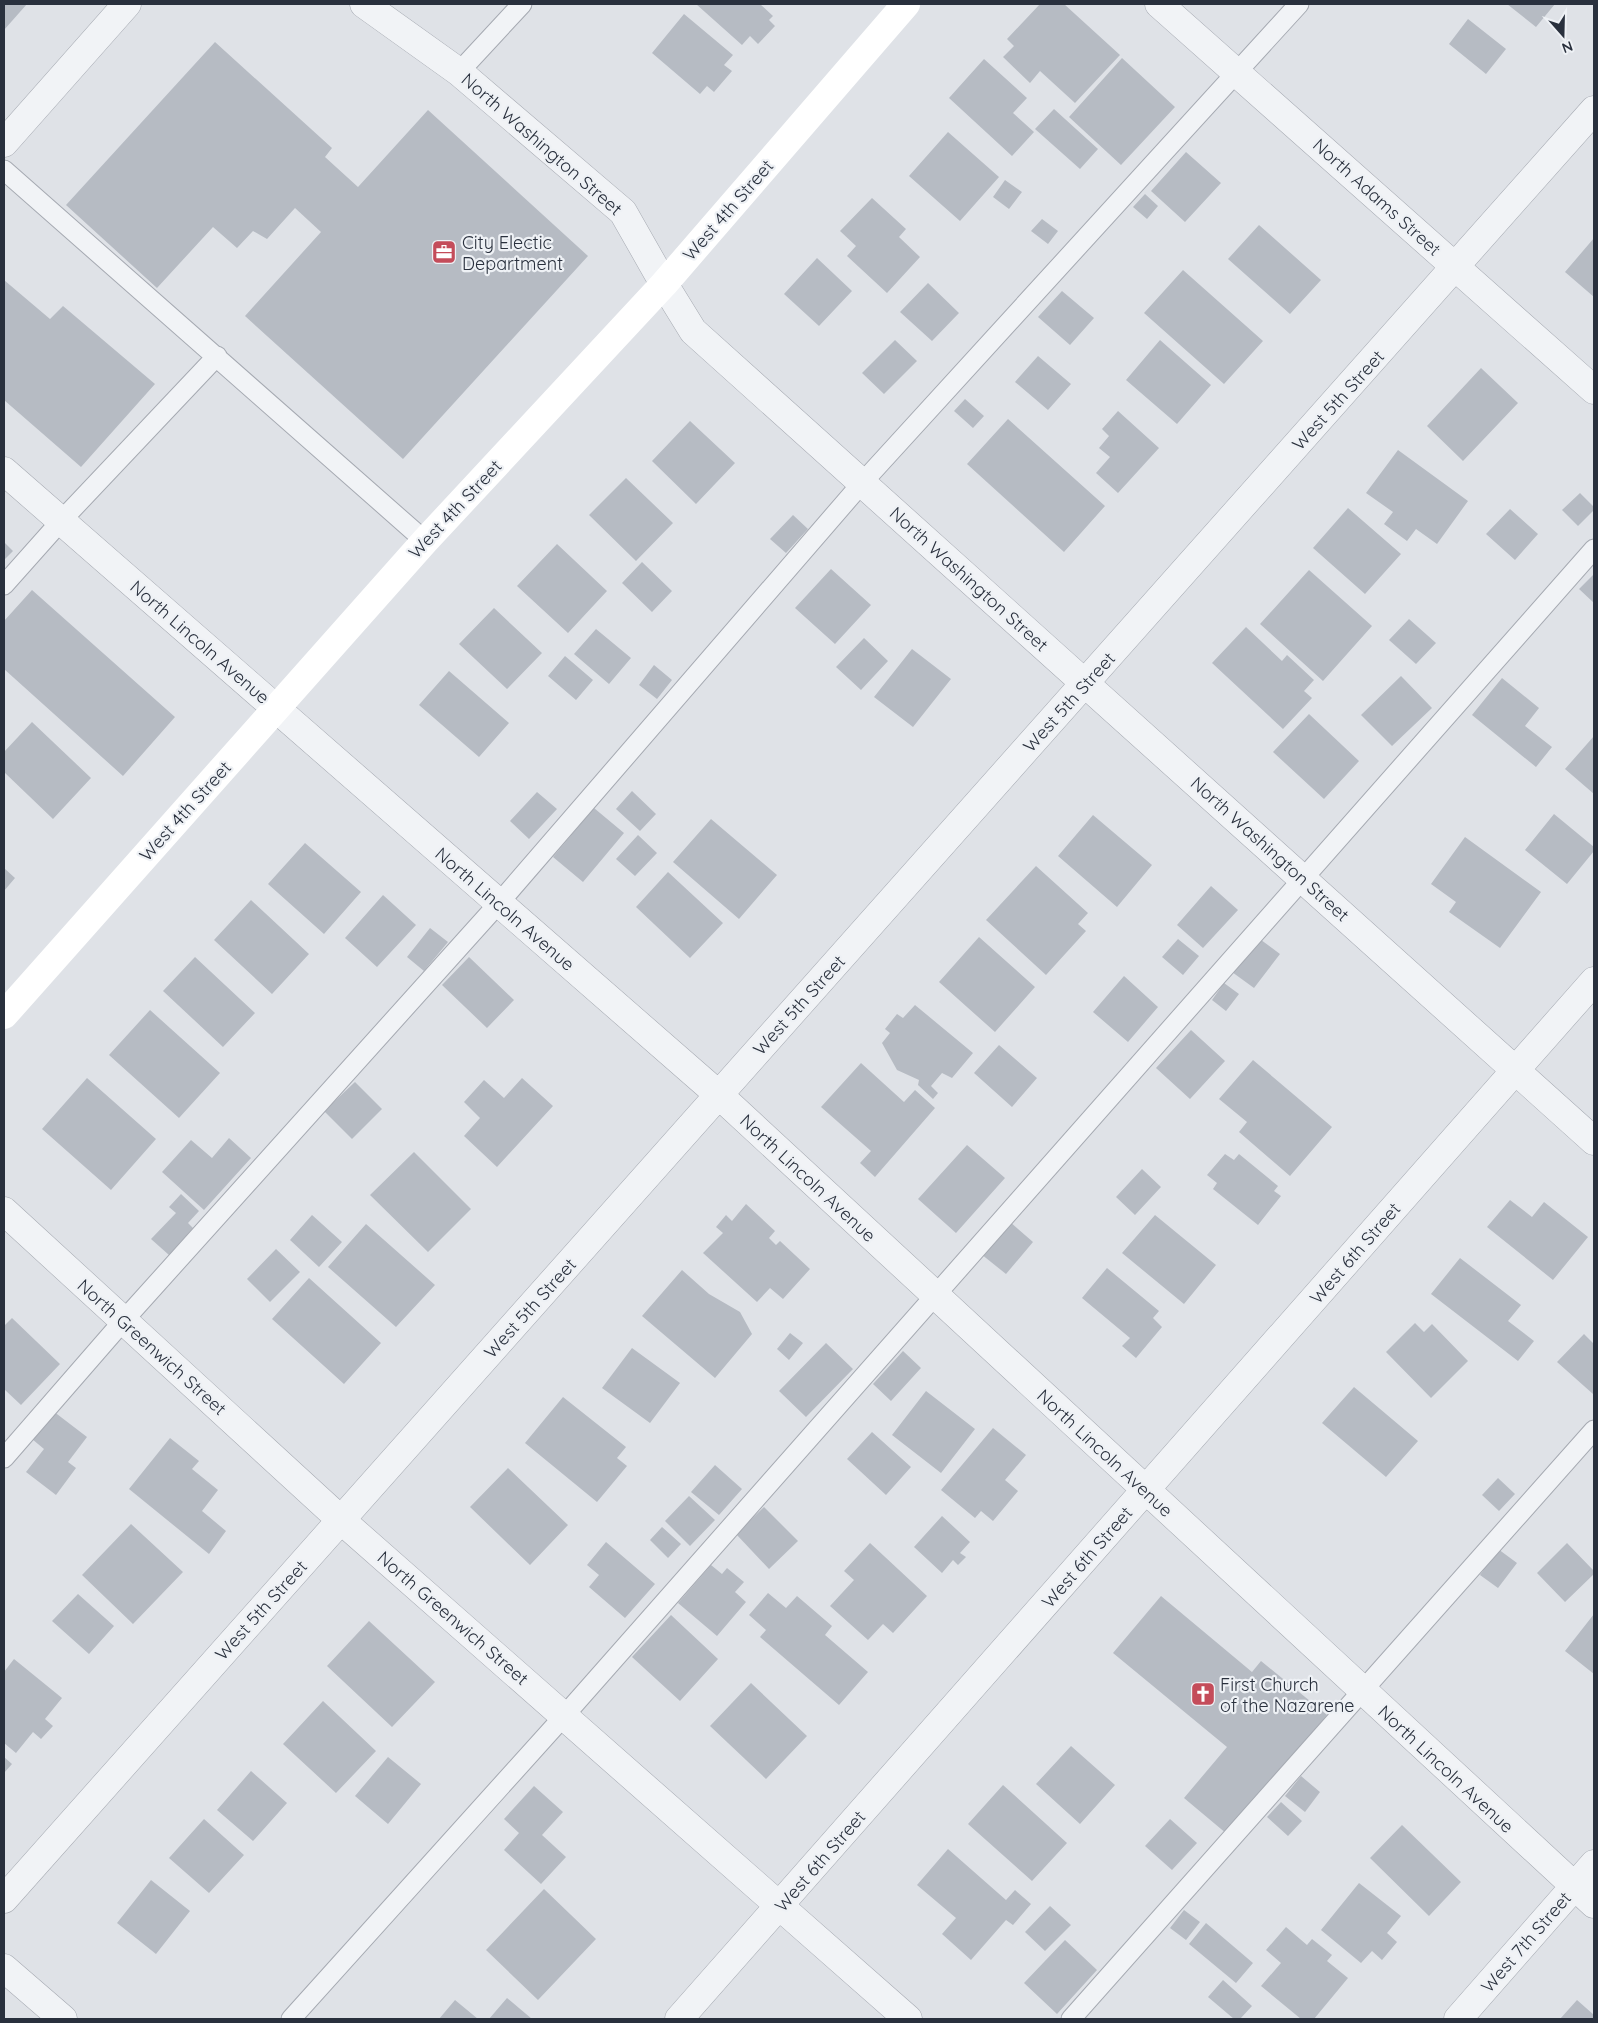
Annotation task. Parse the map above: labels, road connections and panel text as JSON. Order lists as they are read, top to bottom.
{
  "streets": {
    "main road": ["West 4th Street"],
    "street": [
      "North Washington Street",
      "North Adams Street",
      "West 5th Street",
      "North Lincoln Avenue",
      "West 6th Street",
      "North Greenwich Street",
      "West 7th Street"
    ]
  },
  "crossings": [
    ["North Washington Street", "West 4th Street"],
    ["North Washington Street", "West 5th Street"],
    ["North Washington Street", "West 6th Street"],
    ["North Adams Street", "West 5th Street"],
    ["West 4th Street", "North Lincoln Avenue"],
    ["West 5th Street", "North Lincoln Avenue"],
    ["West 5th Street", "North Greenwich Street"],
    ["North Lincoln Avenue", "West 6th Street"],
    ["North Lincoln Avenue", "West 7th Street"],
    ["West 6th Street", "North Greenwich Street"]
  ],
  "places": {
    "office": ["City Electic Department"],
    "church": ["First Church of the Nazarene"]
  },
  "north": "bottom"
}
